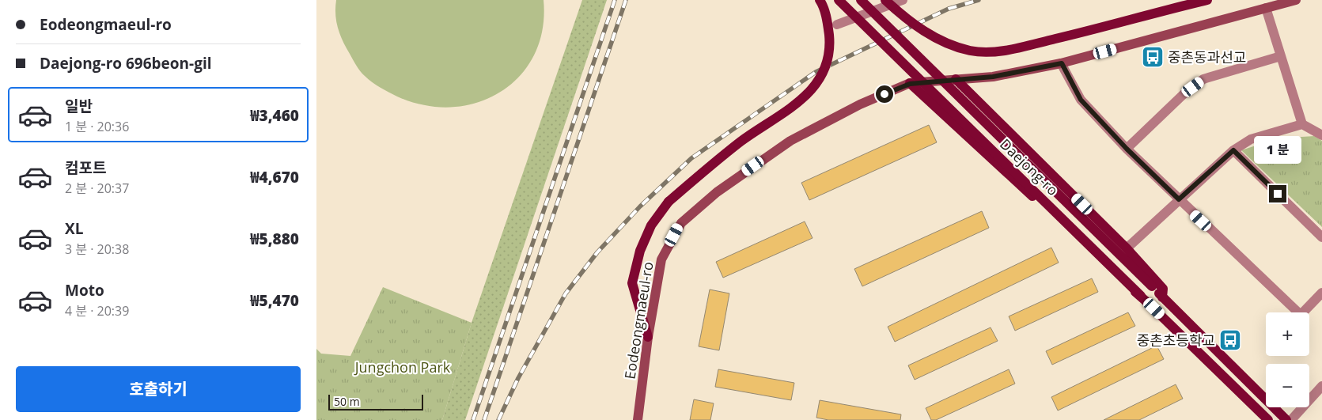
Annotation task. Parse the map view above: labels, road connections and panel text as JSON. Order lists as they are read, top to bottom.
{
  "streets": {
    "main road": ["Daejong-ro", "Eodeongmaeul-ro"]
  },
  "parks": ["Jungchon Park"],
  "places": {
    "bus stop": ["중촌동과선교", "중촌초등학교"]
  },
  "scale_bar": "50 m",
  "page": {
    "banner": ["Eodeongmaeul-ro", "Daejong-ro 696beon-gil"],
    "list": [
      {
        "name": "일반",
        "note": "1 분 · 20:36",
        "value": "₩3,460"
      },
      {
        "name": "컴포트",
        "note": "2 분 · 20:37",
        "value": "₩4,670"
      },
      {
        "name": "XL",
        "note": "3 분 · 20:38",
        "value": "₩5,880"
      },
      {
        "name": "Moto",
        "note": "4 분 · 20:39",
        "value": "₩5,470"
      }
    ],
    "bubble": "1 분",
    "map_buttons": ["+", "−"],
    "buttons": "호출하기",
    "scale": "50 m"
  }
}
